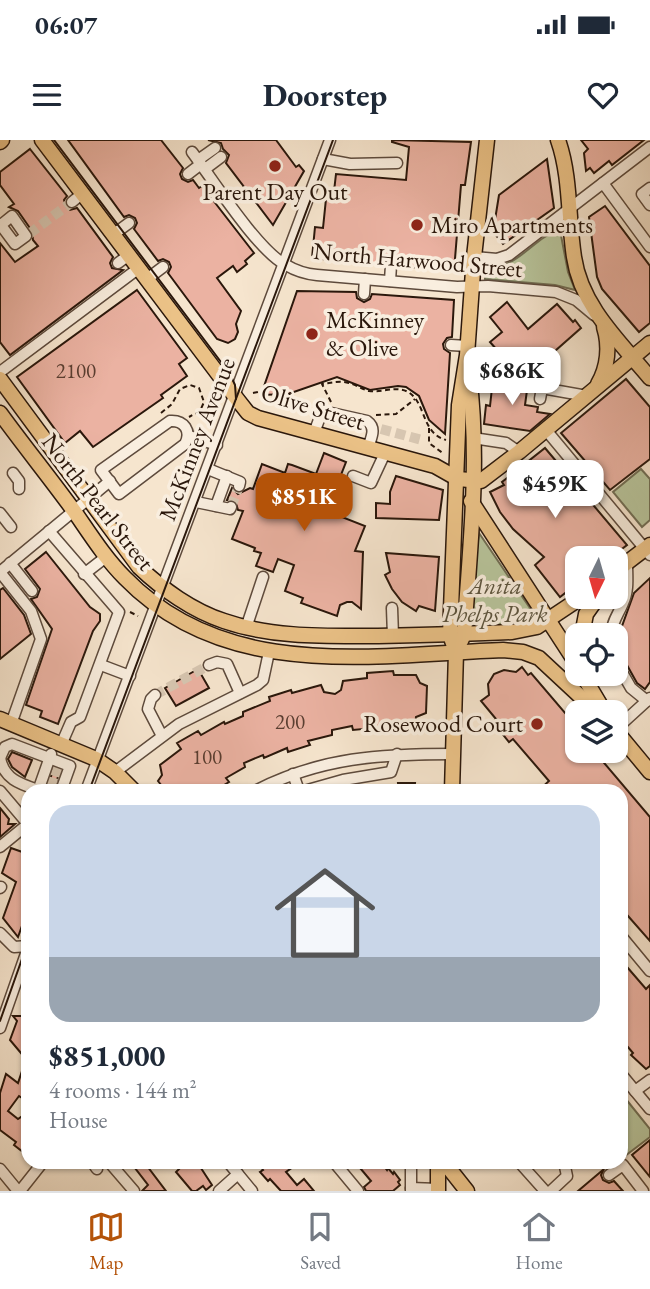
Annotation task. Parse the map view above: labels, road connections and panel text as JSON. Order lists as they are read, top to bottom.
{
  "streets": {
    "main road": ["Olive Street", "North Pearl Street"],
    "street": ["North Harwood Street", "McKinney Avenue"]
  },
  "crossings": [
    ["North Harwood Street", "McKinney Avenue"],
    ["Olive Street", "McKinney Avenue"],
    ["McKinney Avenue", "North Pearl Street"]
  ],
  "parks": ["Anita Phelps Park"],
  "places": [
    "Parent Day Out",
    "Miro Apartments",
    "McKinney & Olive",
    "Rosewood Court"
  ],
  "house_numbers": ["2100", "200", "100"],
  "north": "bottom",
  "page": {
    "status": "06:07",
    "header": "Doorstep",
    "price": ["$686K", "$459K", "$851K"],
    "list": [
      {
        "name": "$851,000",
        "note": "4 rooms · 144 m² · House"
      }
    ],
    "tabs": ["Map", "Saved", "Home"]
  }
}
